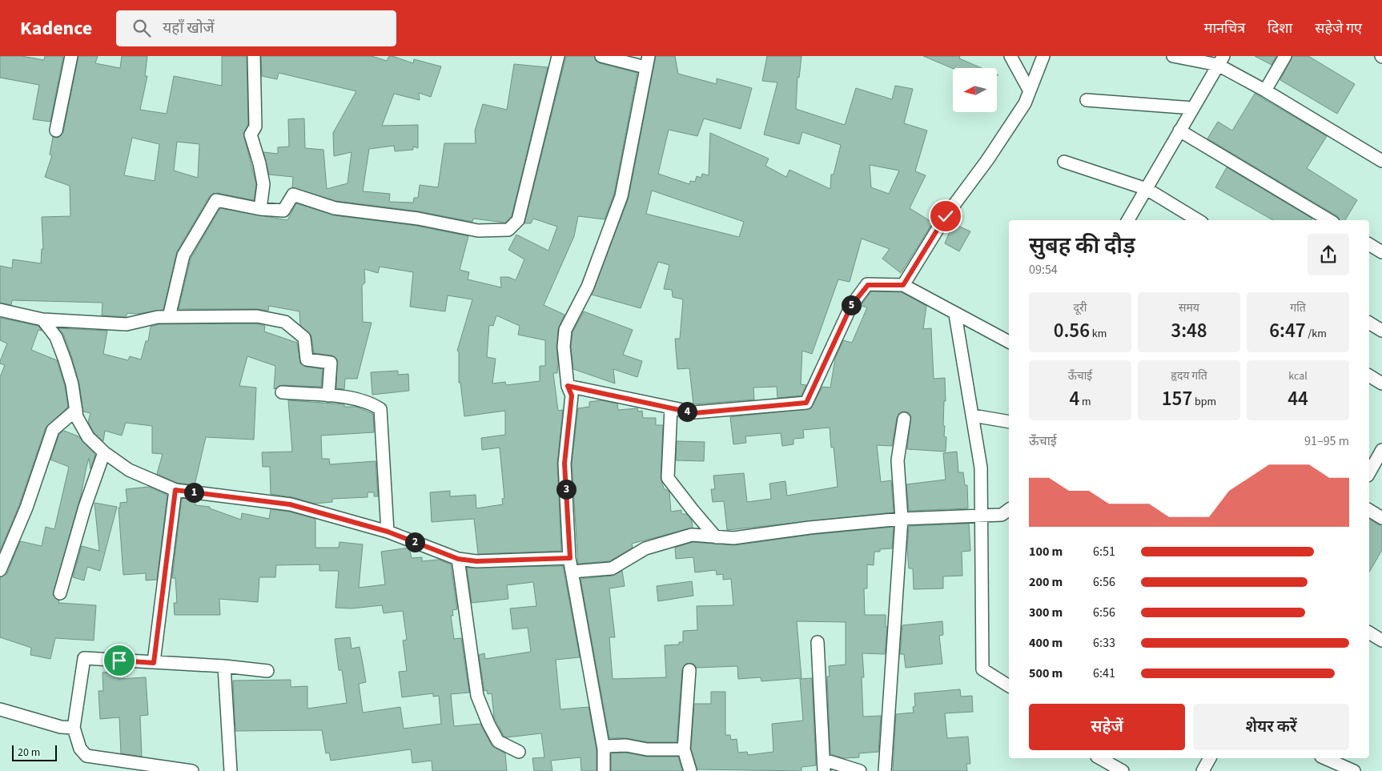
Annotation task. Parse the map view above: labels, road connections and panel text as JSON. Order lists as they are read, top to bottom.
{
  "scale_bar": "20 m",
  "north": "left",
  "page": {
    "header": "Kadence",
    "search": "यहाँ खोजें",
    "nav": ["मानचित्र", "दिशा", "सहेजे गए"],
    "heading": ["सुबह की दौड़", "09:54"],
    "stats": [
      ["दूरी", "0.56 km"],
      ["समय", "3:48"],
      ["गति", "6:47 /km"],
      ["ऊँचाई", "4 m"],
      ["हृदय गति", "157 bpm"],
      ["kcal", "44"]
    ],
    "pins": [
      "5",
      "4",
      "3",
      "1",
      "2"
    ],
    "chart": ["ऊँचाई", "91–95 m"],
    "list": [
      {
        "name": "100 m",
        "note": "6:51"
      },
      {
        "name": "200 m",
        "note": "6:56"
      },
      {
        "name": "300 m",
        "note": "6:56"
      },
      {
        "name": "400 m",
        "note": "6:33"
      },
      {
        "name": "500 m",
        "note": "6:41"
      }
    ],
    "buttons": ["सहेजें", "शेयर करें"],
    "scale": "20 m"
  }
}
